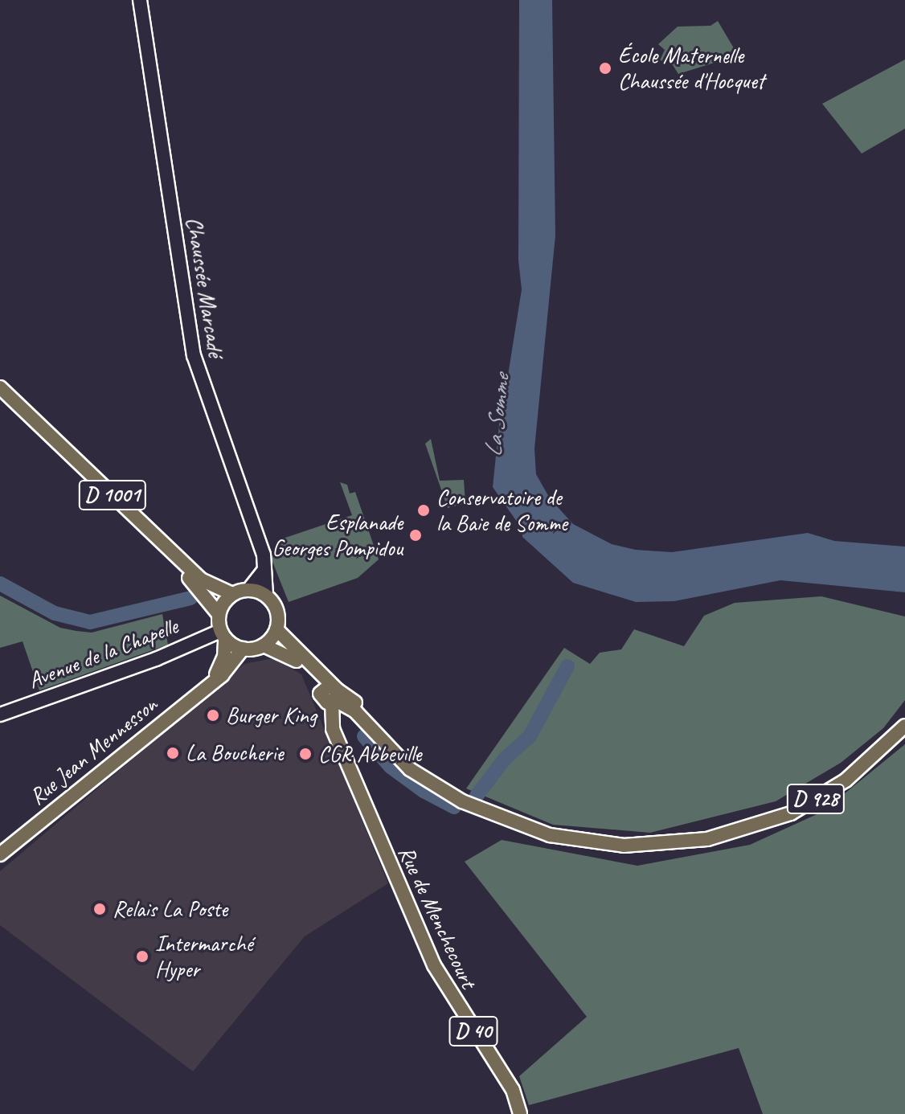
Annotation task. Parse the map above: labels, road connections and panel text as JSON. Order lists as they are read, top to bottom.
{
  "streets": {
    "main road": [
      "D 1001",
      "Rue Jean Mennesson",
      "D 928",
      "Rue de Menchecourt",
      "D 40"
    ],
    "street": ["Chaussée Marcadé", "Avenue de la Chapelle"]
  },
  "crossings": [
    ["Chaussée Marcadé", "D 1001"],
    ["Chaussée Marcadé", "Avenue de la Chapelle"],
    ["Chaussée Marcadé", "Rue Jean Mennesson"],
    ["Chaussée Marcadé", "D 928"],
    ["D 1001", "Avenue de la Chapelle"],
    ["D 1001", "Rue Jean Mennesson"],
    ["D 1001", "D 928"],
    ["Avenue de la Chapelle", "Rue Jean Mennesson"],
    ["Avenue de la Chapelle", "D 928"],
    ["Rue Jean Mennesson", "D 928"],
    ["D 928", "Rue de Menchecourt"]
  ],
  "water": ["La Somme"],
  "places": [
    "École Maternelle Chaussée d'Hocquet",
    "Conservatoire de la Baie de Somme",
    "Esplanade Georges Pompidou",
    "Burger King",
    "La Boucherie",
    "CGR Abbeville",
    "Relais La Poste",
    "Intermarché Hyper"
  ]
}
